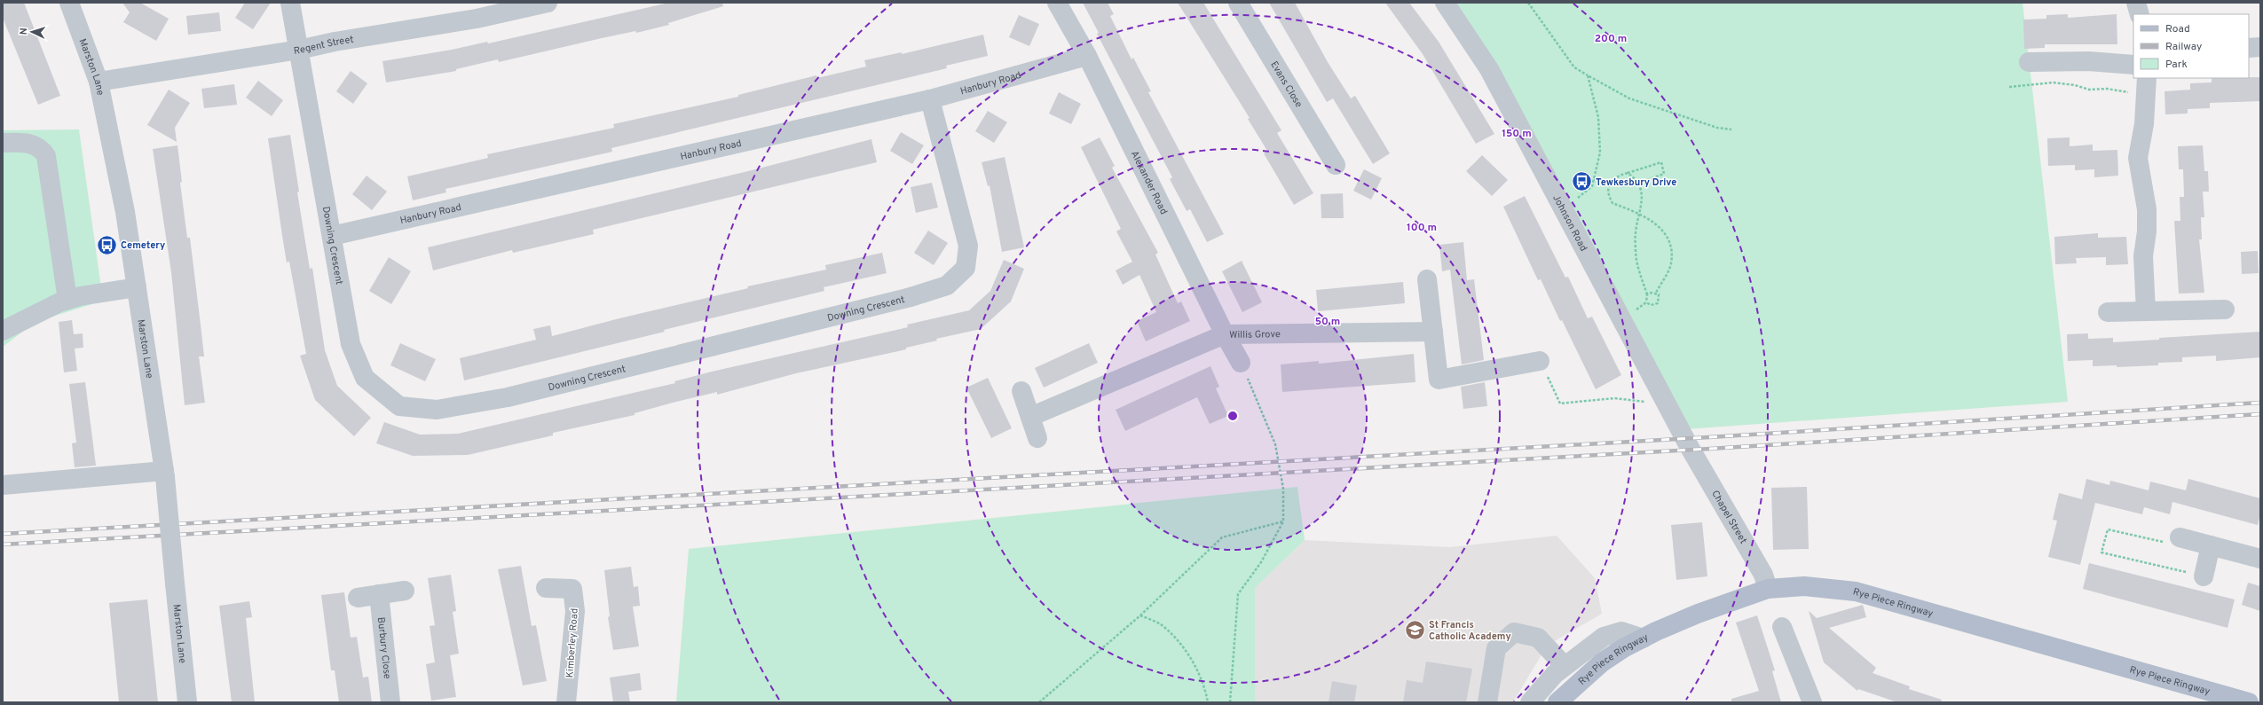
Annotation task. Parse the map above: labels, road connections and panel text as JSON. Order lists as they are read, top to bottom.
{
  "streets": {
    "main road": ["Rye Piece Ringway"],
    "street": [
      "Regent Street",
      "Marston Lane",
      "Hanbury Road",
      "Evans Close",
      "Alexander Road",
      "Johnson Road",
      "Downing Crescent",
      "Willis Grove",
      "Chapel Street",
      "Kimberley Road",
      "Burbury Close"
    ]
  },
  "crossings": [
    ["Regent Street", "Marston Lane"],
    ["Regent Street", "Downing Crescent"],
    ["Hanbury Road", "Alexander Road"],
    ["Hanbury Road", "Downing Crescent"],
    ["Alexander Road", "Willis Grove"],
    ["Johnson Road", "Chapel Street"],
    ["Chapel Street", "Rye Piece Ringway"]
  ],
  "places": {
    "bus stop": ["Tewkesbury Drive", "Cemetery"],
    "school or university": ["St Francis Catholic Academy"]
  },
  "legend": ["Road", "Railway", "Park"],
  "north": "left",
  "rings": [
    "200 m",
    "150 m",
    "100 m",
    "50 m"
  ]
}
